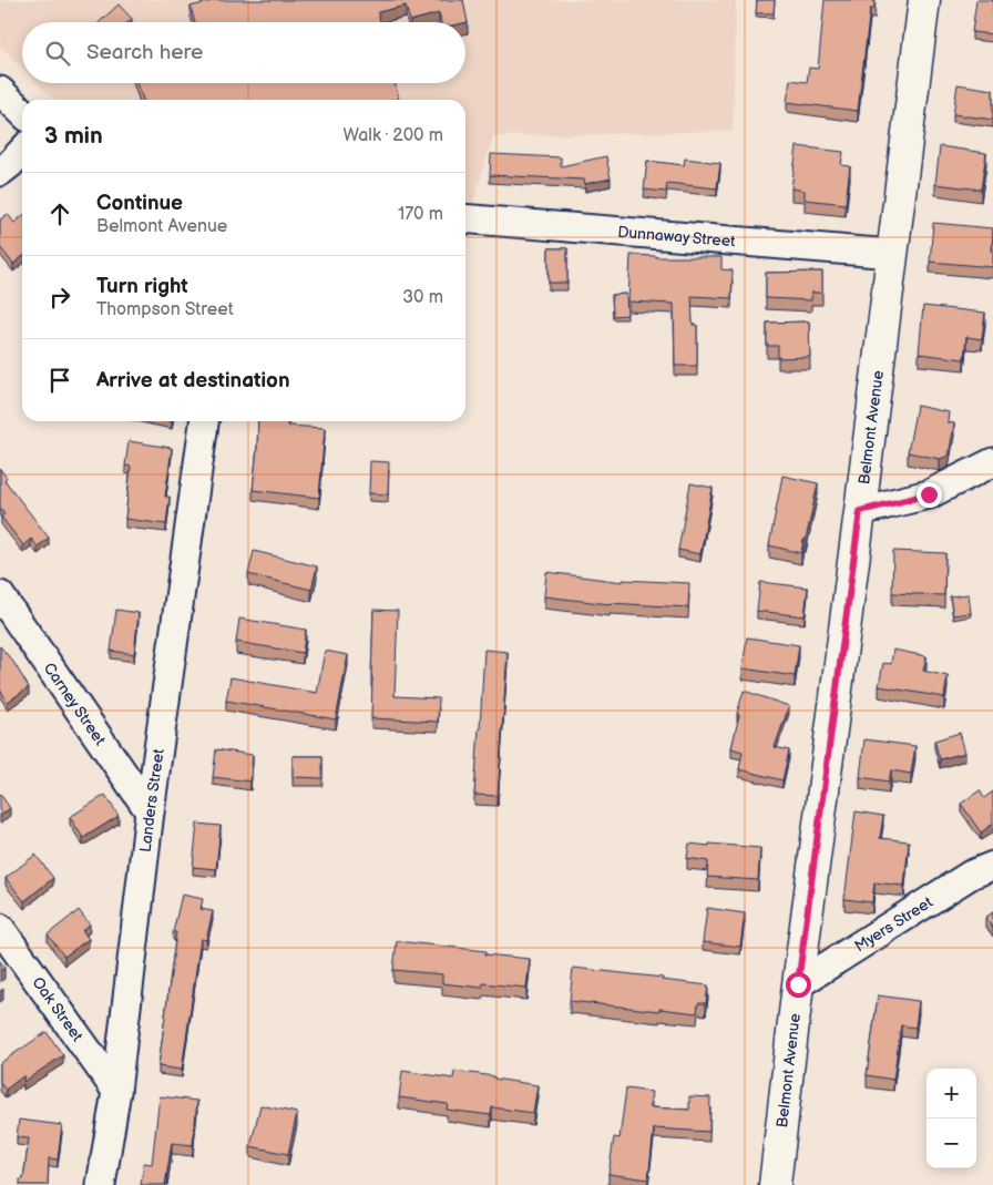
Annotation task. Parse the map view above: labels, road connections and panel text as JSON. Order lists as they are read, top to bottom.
{
  "streets": {
    "main road": ["Belmont Avenue"],
    "street": [
      "Dunnaway Street",
      "Carney Street",
      "Landers Street",
      "Myers Street",
      "Oak Street"
    ]
  },
  "crossings": [
    ["Dunnaway Street", "Belmont Avenue"],
    ["Belmont Avenue", "Myers Street"],
    ["Carney Street", "Landers Street"],
    ["Landers Street", "Oak Street"]
  ],
  "page": {
    "search": "Search here",
    "heading": ["3 min", "Walk · 200 m"],
    "list": [
      ["Continue", "Belmont Avenue", "170 m"],
      ["Turn right", "Thompson Street", "30 m"],
      "Arrive at destination"
    ],
    "map_buttons": ["+", "−"]
  }
}
